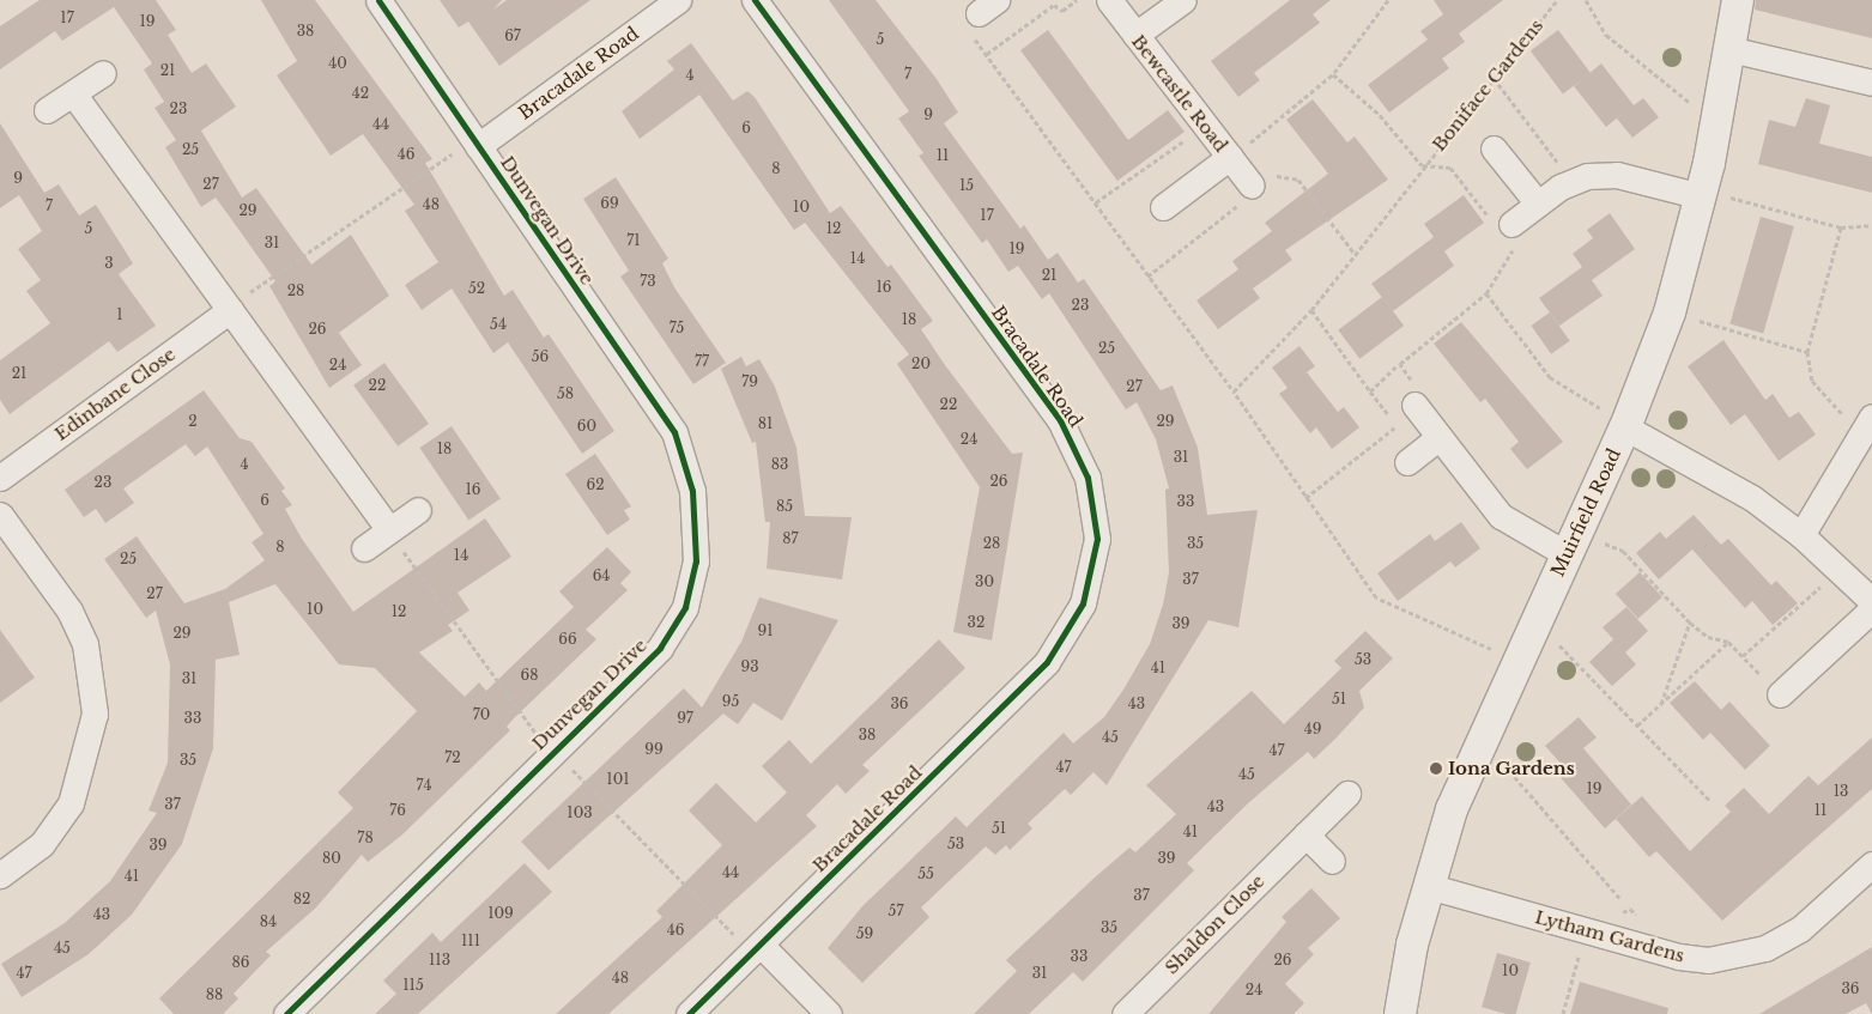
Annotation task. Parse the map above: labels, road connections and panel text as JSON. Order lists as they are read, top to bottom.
{
  "streets": {
    "street": [
      "Bracadale Road",
      "Bewcastle Road",
      "Dunvegan Drive",
      "Edinbane Close",
      "Muirfield Road",
      "Shaldon Close",
      "Lytham Gardens"
    ],
    "path": ["Boniface Gardens"]
  },
  "crossings": [
    ["Bracadale Road", "Dunvegan Drive"],
    ["Muirfield Road", "Lytham Gardens"]
  ],
  "places": ["Iona Gardens"],
  "house_numbers": [
    "17",
    "19",
    "38",
    "67",
    "5",
    "40",
    "21",
    "7",
    "4",
    "42",
    "23",
    "9",
    "44",
    "6",
    "25",
    "46",
    "11",
    "8",
    "9",
    "27",
    "15",
    "69",
    "48",
    "7",
    "10",
    "29",
    "17",
    "5",
    "12",
    "71",
    "31",
    "19",
    "14",
    "3",
    "21",
    "73",
    "16",
    "52",
    "28",
    "23",
    "1",
    "18",
    "54",
    "75",
    "26",
    "25",
    "56",
    "77",
    "20",
    "24",
    "21",
    "79",
    "22",
    "27",
    "58",
    "22",
    "2",
    "29",
    "81",
    "60",
    "24",
    "18",
    "31",
    "4",
    "83",
    "26",
    "23",
    "62",
    "16",
    "6",
    "33",
    "85",
    "87",
    "28",
    "35",
    "8",
    "14",
    "25",
    "64",
    "37",
    "30",
    "27",
    "10",
    "12",
    "32",
    "39",
    "91",
    "29",
    "66",
    "53",
    "93",
    "41",
    "68",
    "31",
    "51",
    "95",
    "36",
    "43",
    "70",
    "33",
    "97",
    "49",
    "38",
    "45",
    "99",
    "47",
    "72",
    "35",
    "47",
    "45",
    "101",
    "74",
    "19",
    "13",
    "37",
    "43",
    "76",
    "11",
    "103",
    "51",
    "41",
    "78",
    "53",
    "39",
    "80",
    "39",
    "44",
    "55",
    "41",
    "37",
    "82",
    "57",
    "109",
    "43",
    "84",
    "35",
    "46",
    "59",
    "111",
    "45",
    "33",
    "113",
    "26",
    "86",
    "10",
    "47",
    "31",
    "48",
    "115",
    "36",
    "24",
    "88"
  ]
}
